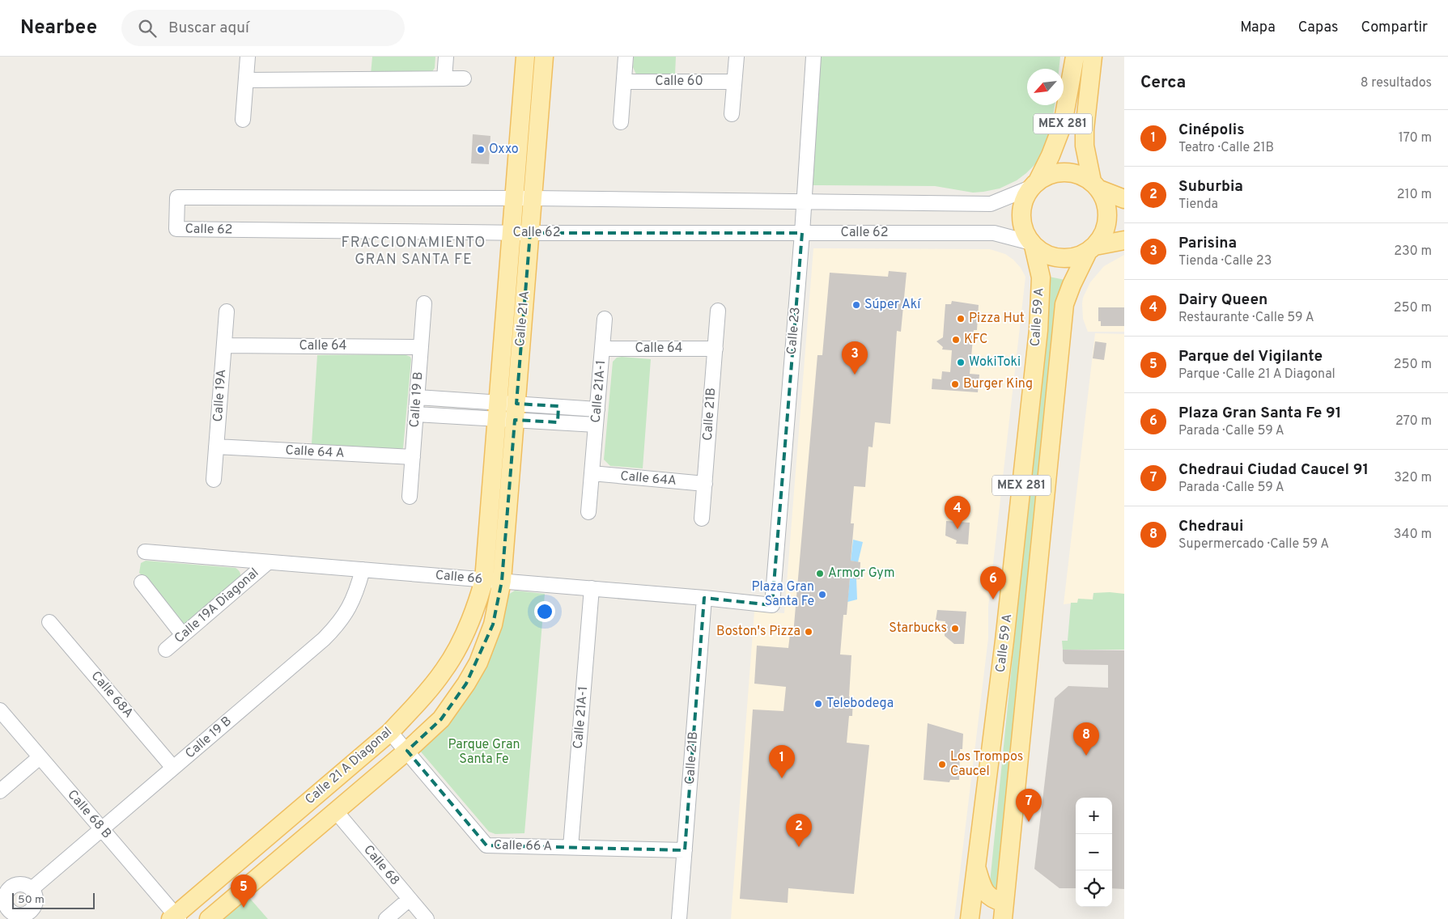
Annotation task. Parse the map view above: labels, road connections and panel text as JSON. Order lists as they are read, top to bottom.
{
  "streets": {
    "main road": [
      "MEX 281",
      "Calle 59 A",
      "Calle 21 A",
      "Calle 21 A Diagonal"
    ],
    "street": [
      "Calle 60",
      "Calle 62",
      "Calle 23",
      "Calle 64",
      "Calle 21A-1",
      "Calle 19A",
      "Calle 19 B",
      "Calle 21B",
      "Calle 64 A",
      "Calle 64A",
      "Calle 66",
      "Calle 19A Diagonal",
      "Calle 68A",
      "Calle 68 B",
      "Calle 66 A",
      "Calle 68"
    ]
  },
  "crossings": [
    ["MEX 281", "Calle 62"],
    ["MEX 281", "Calle 59 A"],
    ["Calle 62", "Calle 59 A"],
    ["Calle 62", "Calle 21 A"],
    ["Calle 62", "Calle 23"],
    ["Calle 21 A", "Calle 66"],
    ["Calle 21 A", "Calle 21 A Diagonal"],
    ["Calle 23", "Calle 66"],
    ["Calle 64", "Calle 21A-1"],
    ["Calle 64", "Calle 19A"],
    ["Calle 64", "Calle 19 B"],
    ["Calle 64", "Calle 21B"],
    ["Calle 21A-1", "Calle 64A"],
    ["Calle 21A-1", "Calle 66"],
    ["Calle 21A-1", "Calle 66 A"],
    ["Calle 19A", "Calle 64 A"],
    ["Calle 19 B", "Calle 64 A"],
    ["Calle 19 B", "Calle 66"],
    ["Calle 19 B", "Calle 68A"],
    ["Calle 19 B", "Calle 68 B"],
    ["Calle 21B", "Calle 64A"],
    ["Calle 21B", "Calle 66"],
    ["Calle 21B", "Calle 66 A"],
    ["Calle 66", "Calle 19A Diagonal"],
    ["Calle 66", "Calle 21 A Diagonal"],
    ["Calle 21 A Diagonal", "Calle 68 B"],
    ["Calle 21 A Diagonal", "Calle 66 A"],
    ["Calle 21 A Diagonal", "Calle 68"]
  ],
  "districts": ["FRACCIONAMIENTO GRAN SANTA FE"],
  "parks": ["Parque Gran Santa Fe"],
  "places": [
    "Oxxo",
    "Súper Akí",
    "Pizza Hut",
    "KFC",
    "WokiToki",
    "Burger King",
    "Armor Gym",
    "Plaza Gran Santa Fe",
    "Starbucks",
    "Boston's Pizza",
    "Telebodega",
    "Los Trompos Caucel"
  ],
  "scale_bar": "50 m",
  "north": "bottom left",
  "page": {
    "header": "Nearbee",
    "search": "Buscar aquí",
    "nav": ["Mapa", "Capas", "Compartir"],
    "heading": ["Cerca", "8 resultados"],
    "list": [
      {
        "mark": "1",
        "name": "Cinépolis",
        "note": "Teatro · Calle 21B",
        "value": "170 m"
      },
      {
        "mark": "2",
        "name": "Suburbia",
        "note": "Tienda",
        "value": "210 m"
      },
      {
        "mark": "3",
        "name": "Parisina",
        "note": "Tienda · Calle 23",
        "value": "230 m"
      },
      {
        "mark": "4",
        "name": "Dairy Queen",
        "note": "Restaurante · Calle 59 A",
        "value": "250 m"
      },
      {
        "mark": "5",
        "name": "Parque del Vigilante",
        "note": "Parque · Calle 21 A Diagonal",
        "value": "250 m"
      },
      {
        "mark": "6",
        "name": "Plaza Gran Santa Fe 91",
        "note": "Parada · Calle 59 A",
        "value": "270 m"
      },
      {
        "mark": "7",
        "name": "Chedraui Ciudad Caucel 91",
        "note": "Parada · Calle 59 A",
        "value": "320 m"
      },
      {
        "mark": "8",
        "name": "Chedraui",
        "note": "Supermercado · Calle 59 A",
        "value": "340 m"
      }
    ],
    "pins": [
      "3",
      "4",
      "6",
      "8",
      "1",
      "7",
      "2",
      "5"
    ],
    "map_buttons": ["+", "−"],
    "scale": "50 m"
  }
}
